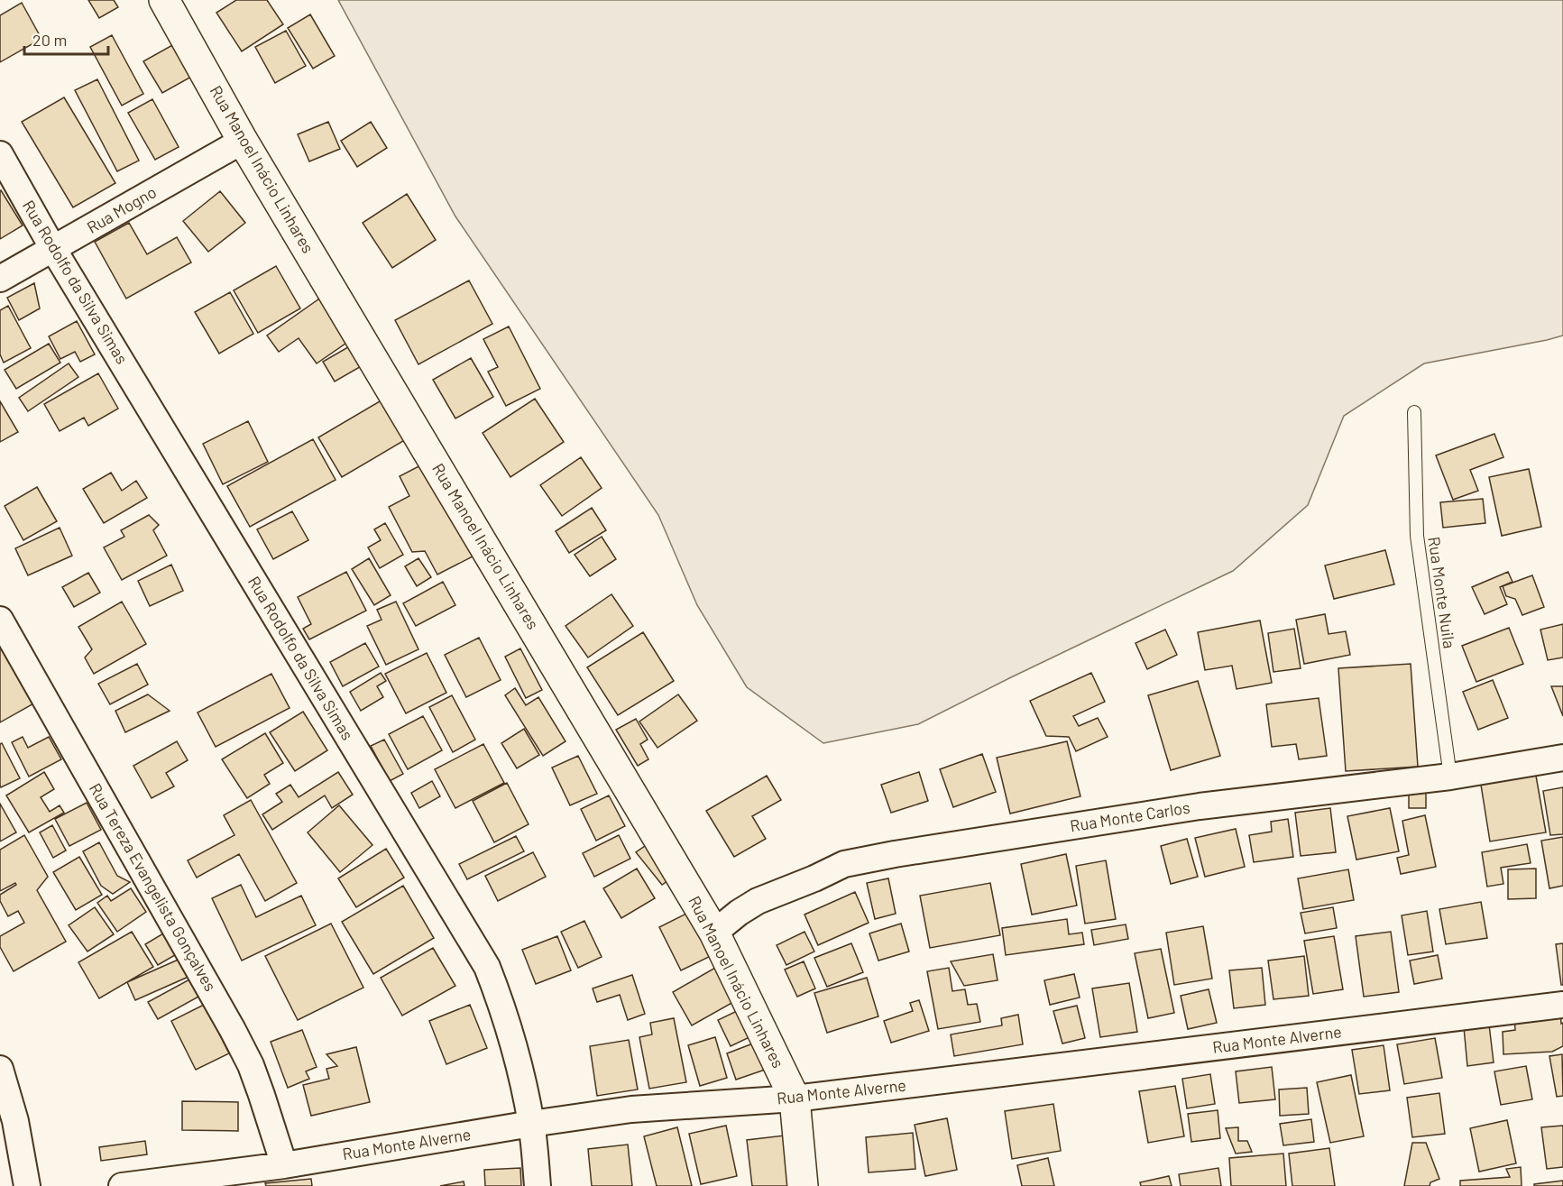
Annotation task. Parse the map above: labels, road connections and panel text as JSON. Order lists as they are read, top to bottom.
{
  "streets": {
    "main road": ["Rua Manoel Inácio Linhares"],
    "street": [
      "Rua Mogno",
      "Rua Rodolfo da Silva Simas",
      "Rua Monte Carlos",
      "Rua Tereza Evangelista Gonçalves",
      "Rua Monte Alverne"
    ],
    "lane": ["Rua Monte Nuila"]
  },
  "crossings": [
    ["Rua Manoel Inácio Linhares", "Rua Mogno"],
    ["Rua Manoel Inácio Linhares", "Rua Monte Carlos"],
    ["Rua Manoel Inácio Linhares", "Rua Monte Alverne"],
    ["Rua Mogno", "Rua Rodolfo da Silva Simas"],
    ["Rua Rodolfo da Silva Simas", "Rua Monte Alverne"],
    ["Rua Monte Nuila", "Rua Monte Carlos"],
    ["Rua Tereza Evangelista Gonçalves", "Rua Monte Alverne"]
  ],
  "scale_bar": "20 m"
}
